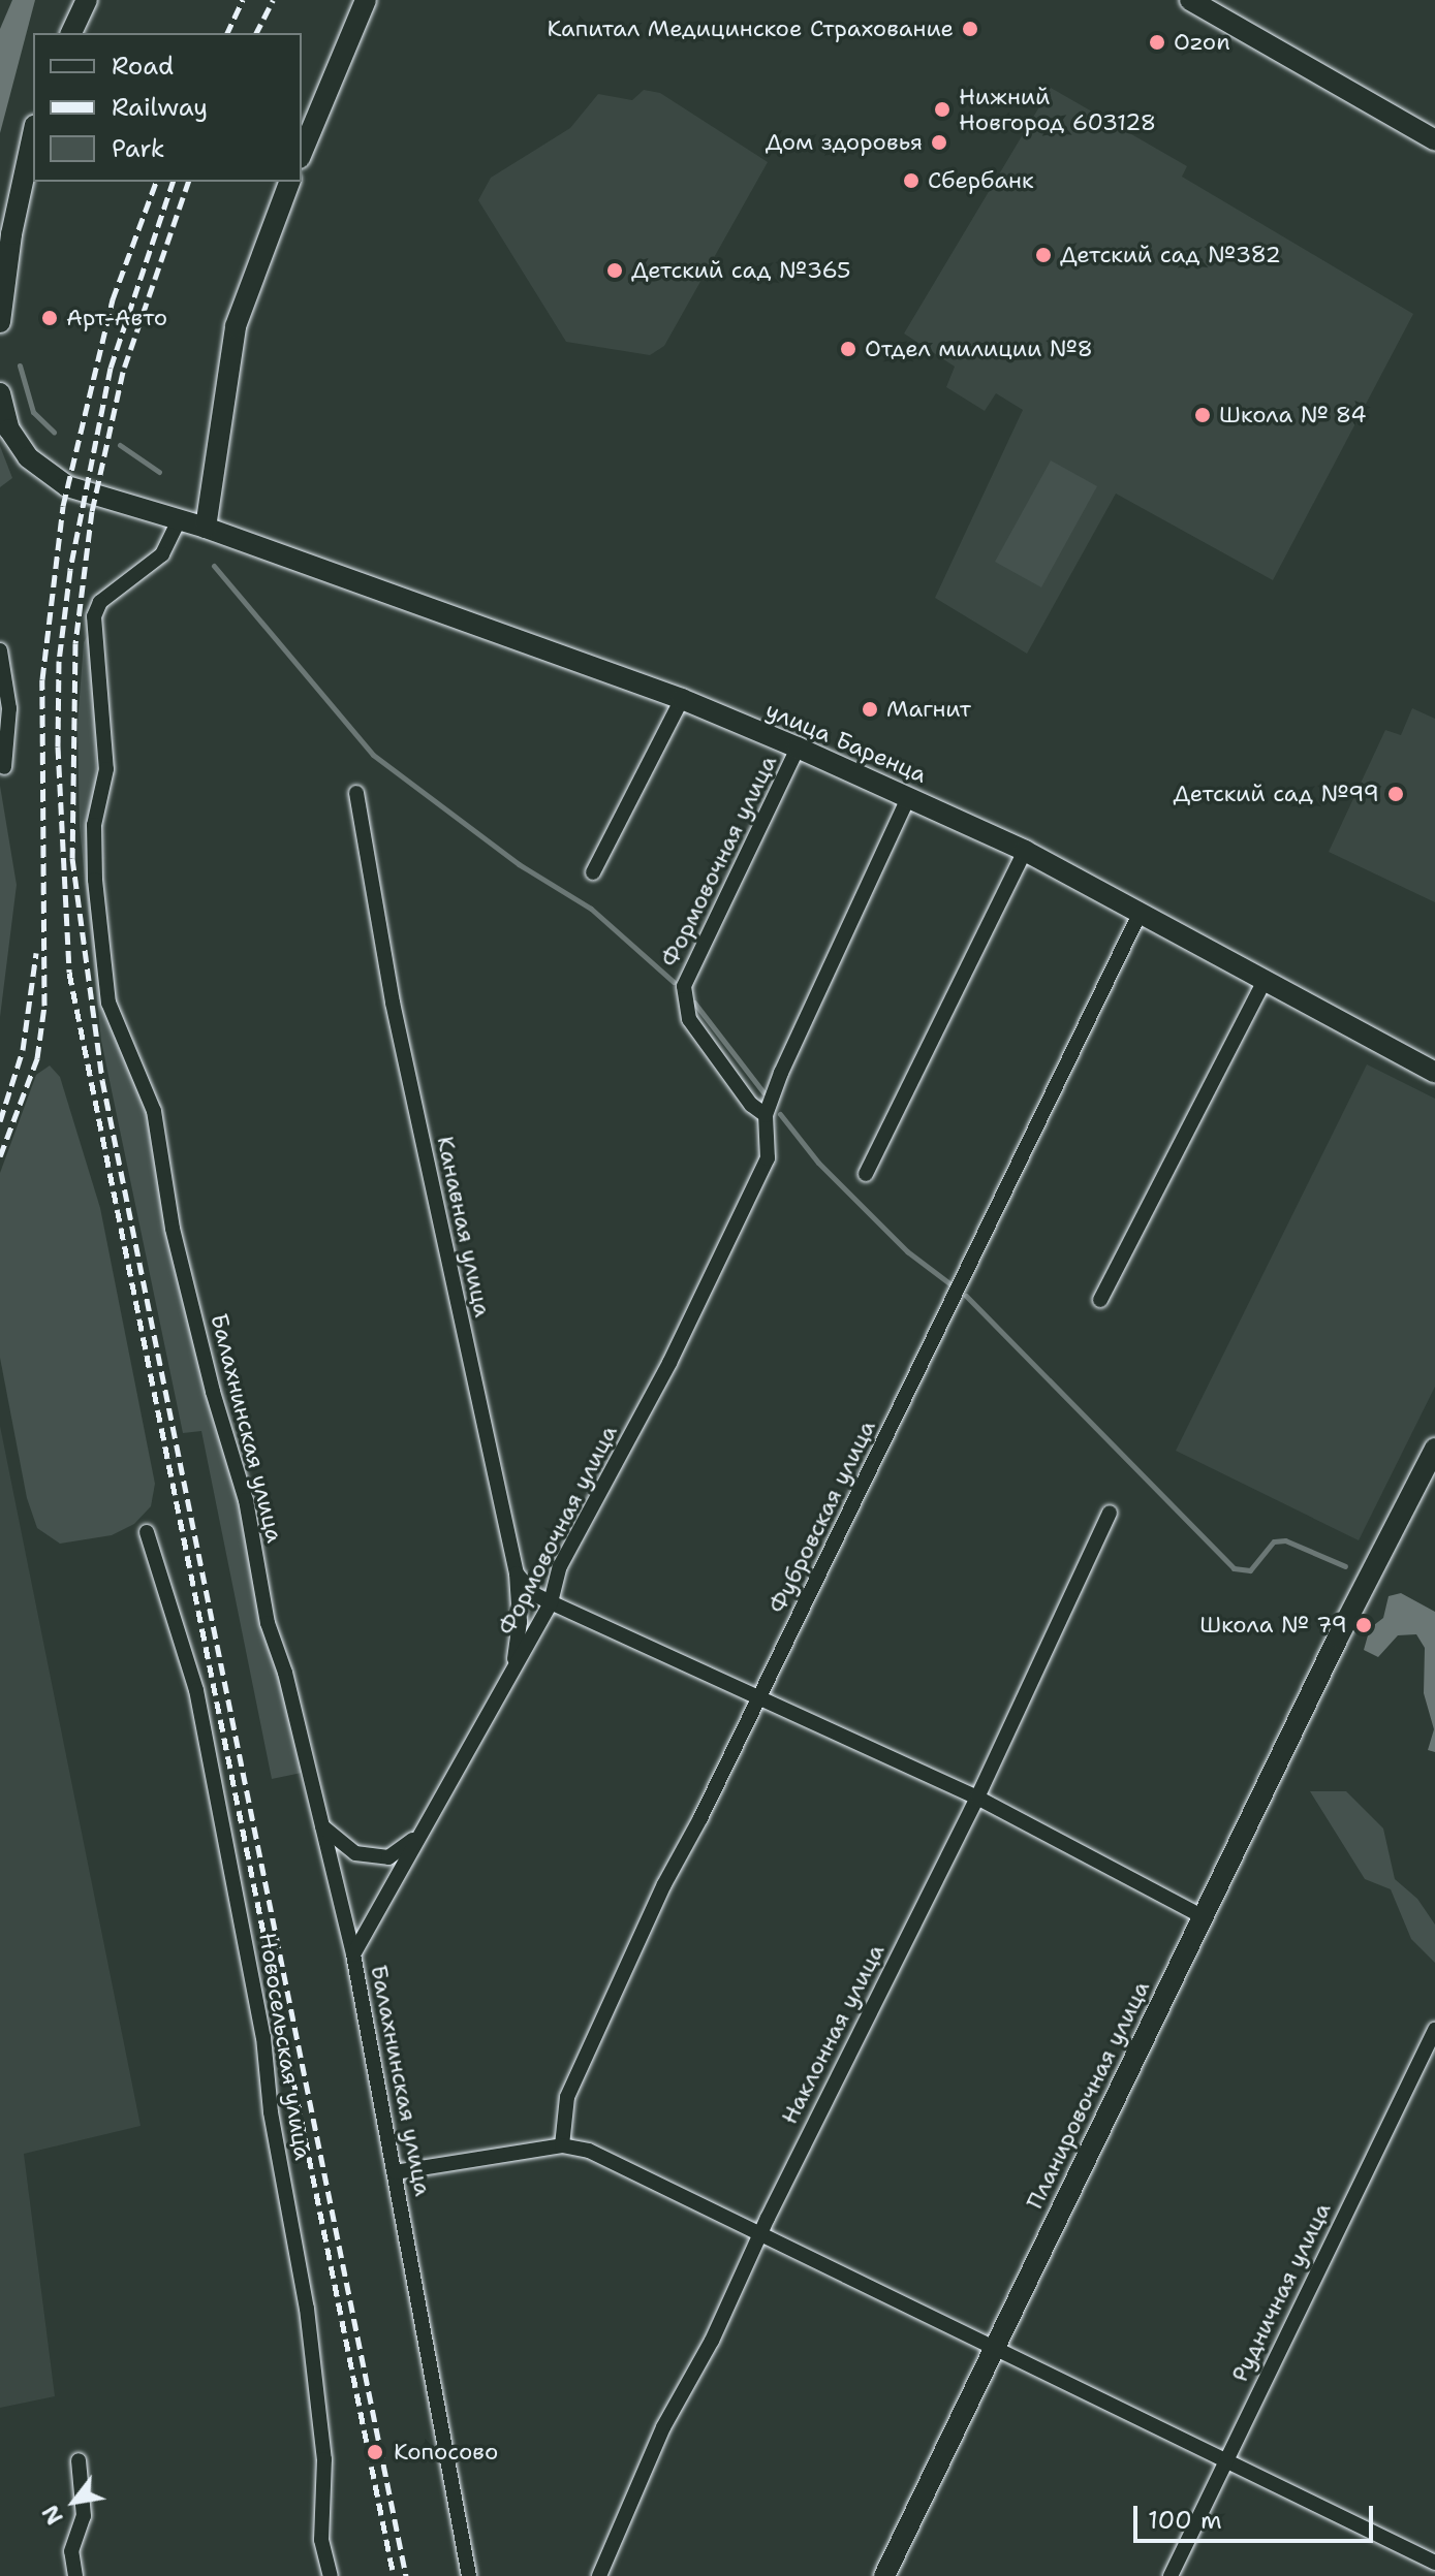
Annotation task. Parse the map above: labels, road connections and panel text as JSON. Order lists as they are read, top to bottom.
{
  "streets": {
    "street": [
      "улица Баренца",
      "Формовочная улица",
      "Канавная улица",
      "Балахнинская улица",
      "Фубровская улица",
      "Наклонная улица",
      "Новосельская улица",
      "Планировочная улица",
      "Рудничная улица"
    ]
  },
  "crossings": [
    ["улица Баренца", "Формовочная улица"],
    ["улица Баренца", "Балахнинская улица"],
    ["улица Баренца", "Фубровская улица"],
    ["Формовочная улица", "Канавная улица"],
    ["Формовочная улица", "Балахнинская улица"]
  ],
  "places": [
    "Капитал Медицинское Страхование",
    "Ozon",
    "Нижний Новгород 603128",
    "Дом здоровья",
    "Сбербанк",
    "Детский сад №382",
    "Детский сад №365",
    "Арт-Авто",
    "Отдел милиции №8",
    "Школа № 84",
    "Магнит",
    "Детский сад №99",
    "Школа № 79",
    "Копосово"
  ],
  "legend": ["Road", "Railway", "Park"],
  "scale_bar": "100 m",
  "north": "bottom left"
}
